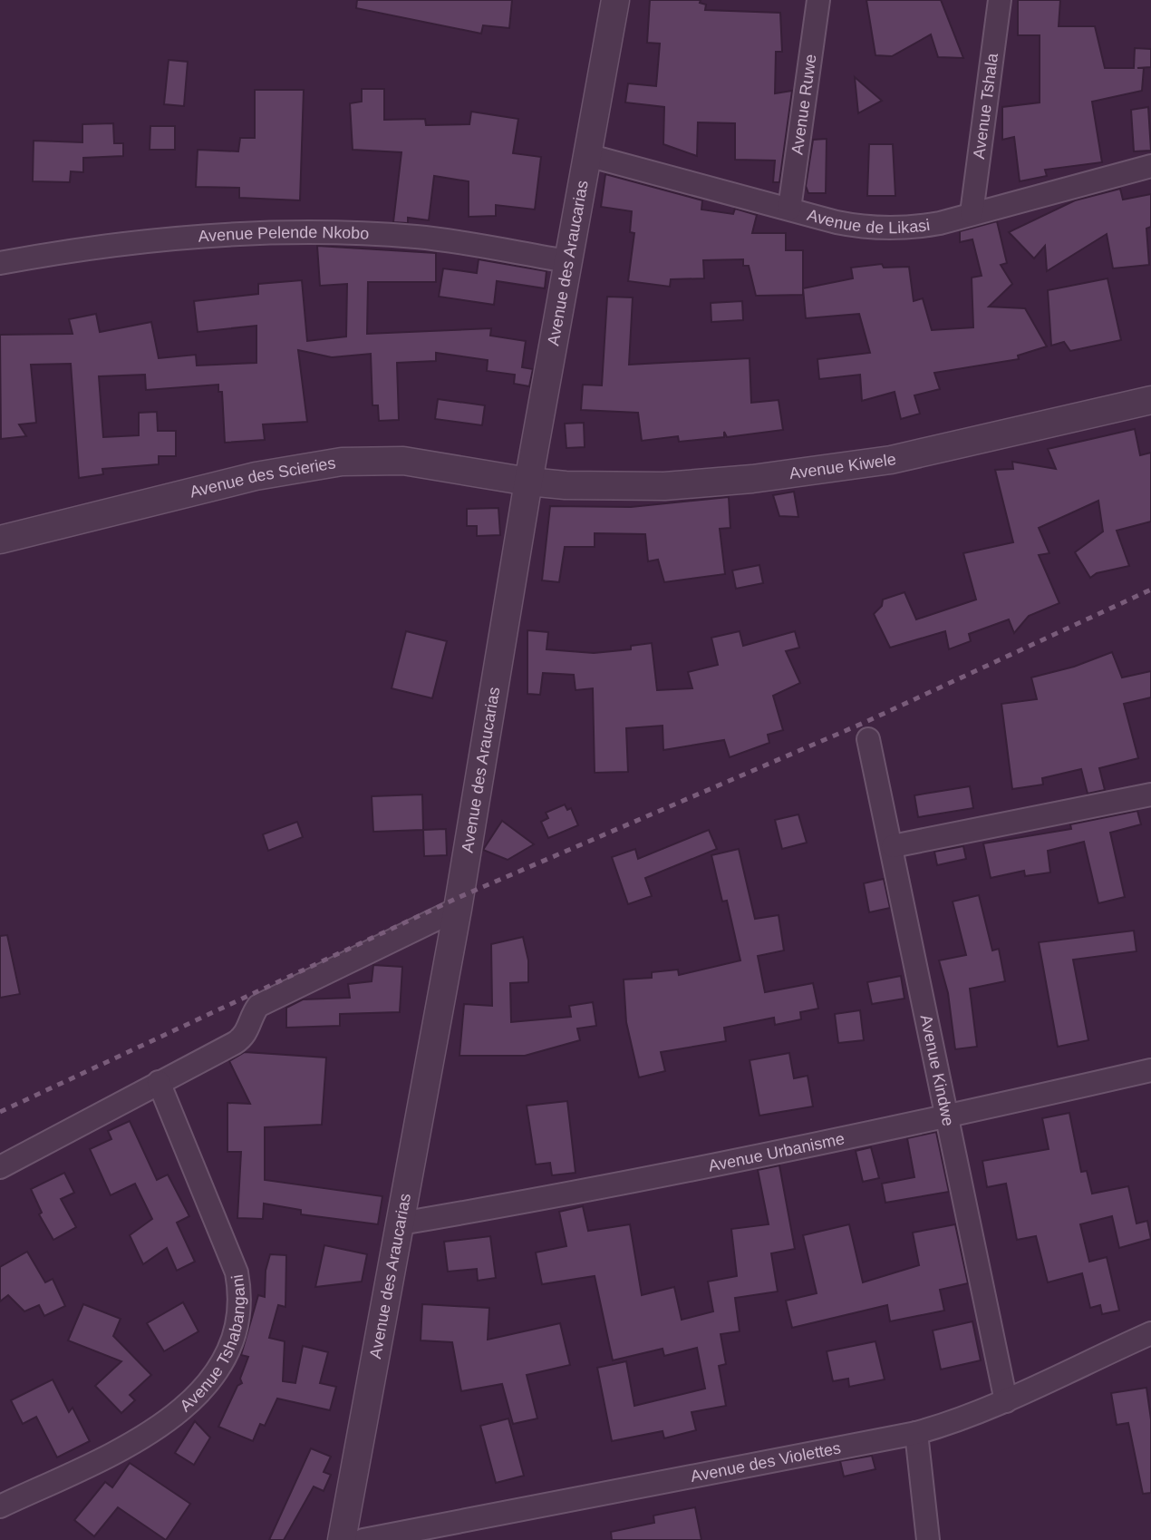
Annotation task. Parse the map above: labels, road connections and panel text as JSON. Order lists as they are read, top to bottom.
{
  "streets": {
    "street": [
      "Avenue Ruwe",
      "Avenue Tshala",
      "Avenue de Likasi",
      "Avenue Pelende Nkobo",
      "Avenue des Araucarias",
      "Avenue Kiwele",
      "Avenue des Scieries",
      "Avenue Kindwe",
      "Avenue Urbanisme",
      "Avenue Tshabangani",
      "Avenue des Violettes"
    ]
  },
  "crossings": [
    ["Avenue Ruwe", "Avenue de Likasi"],
    ["Avenue Tshala", "Avenue de Likasi"],
    ["Avenue de Likasi", "Avenue des Araucarias"],
    ["Avenue Pelende Nkobo", "Avenue des Araucarias"],
    ["Avenue des Araucarias", "Avenue Kiwele"],
    ["Avenue des Araucarias", "Avenue des Scieries"],
    ["Avenue des Araucarias", "Avenue Urbanisme"],
    ["Avenue Kiwele", "Avenue des Scieries"],
    ["Avenue Kindwe", "Avenue Urbanisme"],
    ["Avenue Kindwe", "Avenue des Violettes"]
  ]
}
